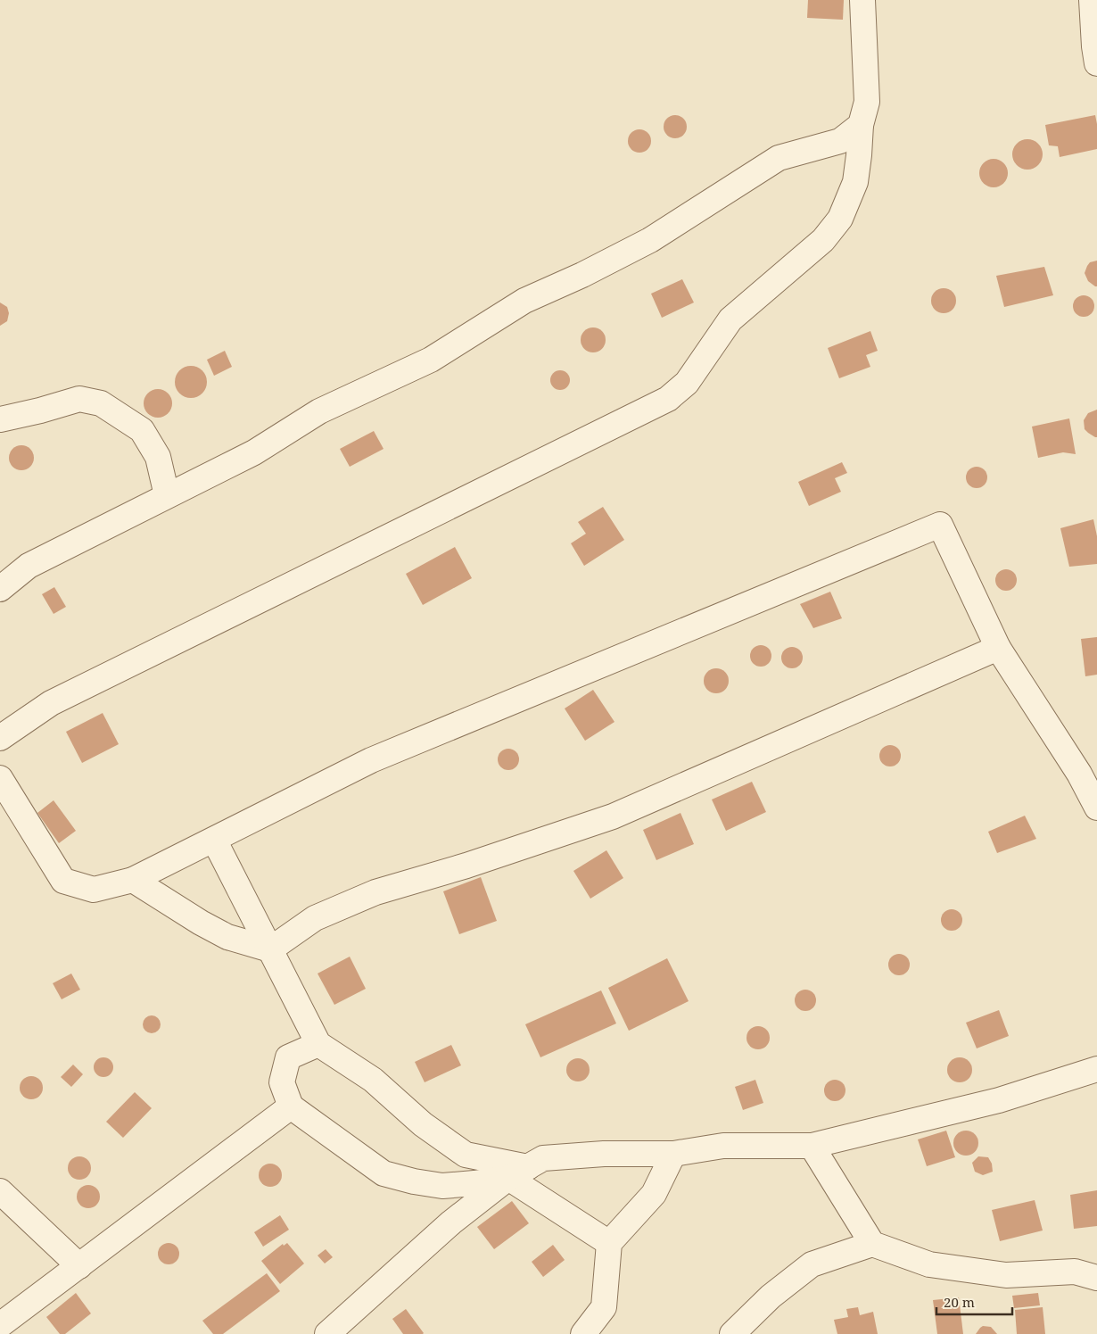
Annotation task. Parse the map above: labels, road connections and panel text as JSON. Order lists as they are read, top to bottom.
{
  "scale_bar": "20 m"
}
